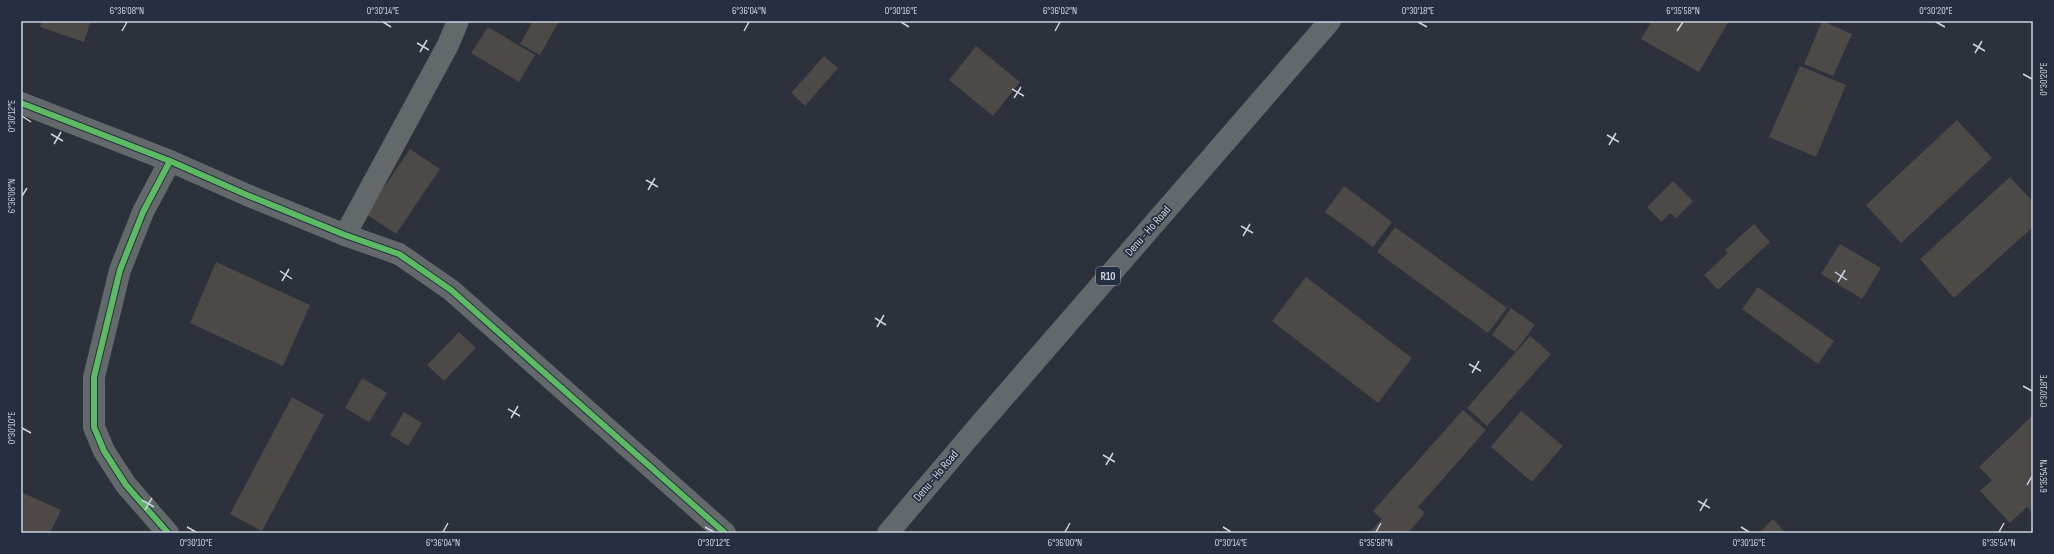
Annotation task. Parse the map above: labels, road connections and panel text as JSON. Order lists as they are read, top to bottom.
{
  "streets": {
    "main road": ["Denu - Ho Road", "R10"]
  },
  "coordinates": [
    "6°36'08\"N",
    "0°30'14\"E",
    "6°36'04\"N",
    "0°30'16\"E",
    "6°36'02\"N",
    "0°30'18\"E",
    "6°35'58\"N",
    "0°30'20\"E",
    "0°30'12\"E",
    "0°30'10\"E",
    "6°35'54\"N",
    "6°36'00\"N"
  ]
}
